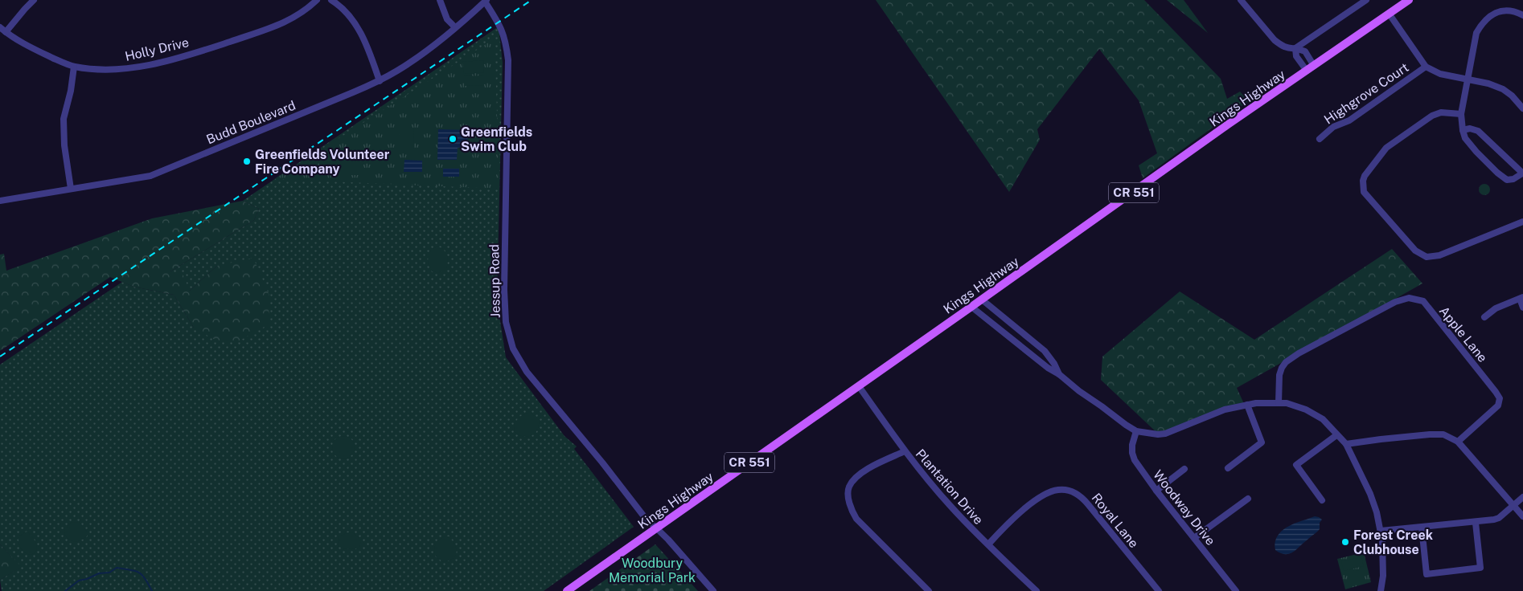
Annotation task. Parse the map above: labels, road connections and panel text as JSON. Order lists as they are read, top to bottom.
{
  "streets": {
    "main road": ["Kings Highway", "CR 551"],
    "street": [
      "Holly Drive",
      "Highgrove Court",
      "Budd Boulevard",
      "Jessup Road",
      "Apple Lane",
      "Plantation Drive",
      "Woodway Drive",
      "Royal Lane"
    ]
  },
  "crossings": [
    ["Kings Highway", "Jessup Road"],
    ["Kings Highway", "Plantation Drive"],
    ["Budd Boulevard", "Jessup Road"],
    ["Plantation Drive", "Royal Lane"]
  ],
  "parks": ["Woodbury Memorial Park"],
  "places": ["Greenfields Swim Club", "Greenfields Volunteer Fire Company", "Forest Creek Clubhouse"]
}
